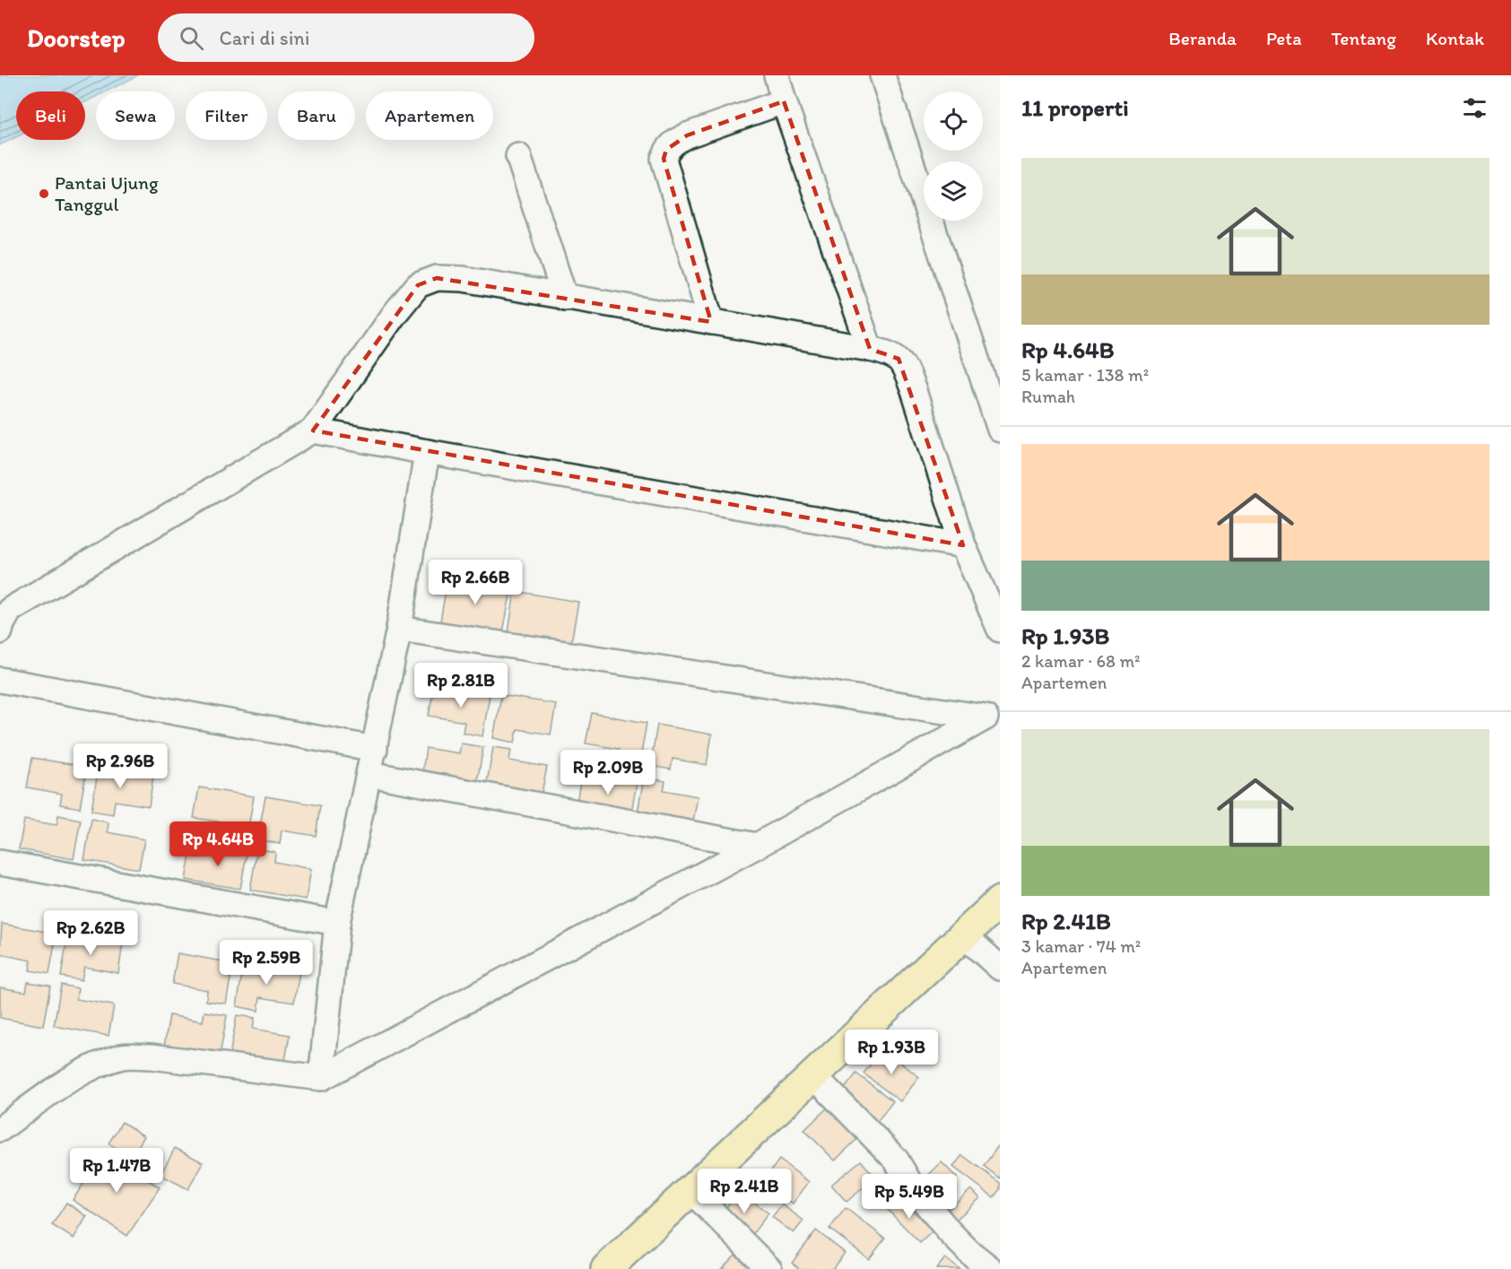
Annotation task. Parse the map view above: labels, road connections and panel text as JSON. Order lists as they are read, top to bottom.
{
  "places": ["Pantai Ujung Tanggul"],
  "page": {
    "header": "Doorstep",
    "search": "Cari di sini",
    "nav": [
      "Beranda",
      "Peta",
      "Tentang",
      "Kontak"
    ],
    "heading": "11 properti",
    "chip": [
      "Beli",
      "Sewa",
      "Filter",
      "Baru",
      "Apartemen"
    ],
    "list": [
      {
        "name": "Rp 4.64B",
        "note": "5 kamar · 138 m² · Rumah"
      },
      {
        "name": "Rp 1.93B",
        "note": "2 kamar · 68 m² · Apartemen"
      },
      {
        "name": "Rp 2.41B",
        "note": "3 kamar · 74 m² · Apartemen"
      }
    ],
    "price": [
      "Rp 2.66B",
      "Rp 2.81B",
      "Rp 2.96B",
      "Rp 2.09B",
      "Rp 4.64B",
      "Rp 2.62B",
      "Rp 2.59B",
      "Rp 1.93B",
      "Rp 1.47B",
      "Rp 2.41B",
      "Rp 5.49B"
    ]
  }
}
